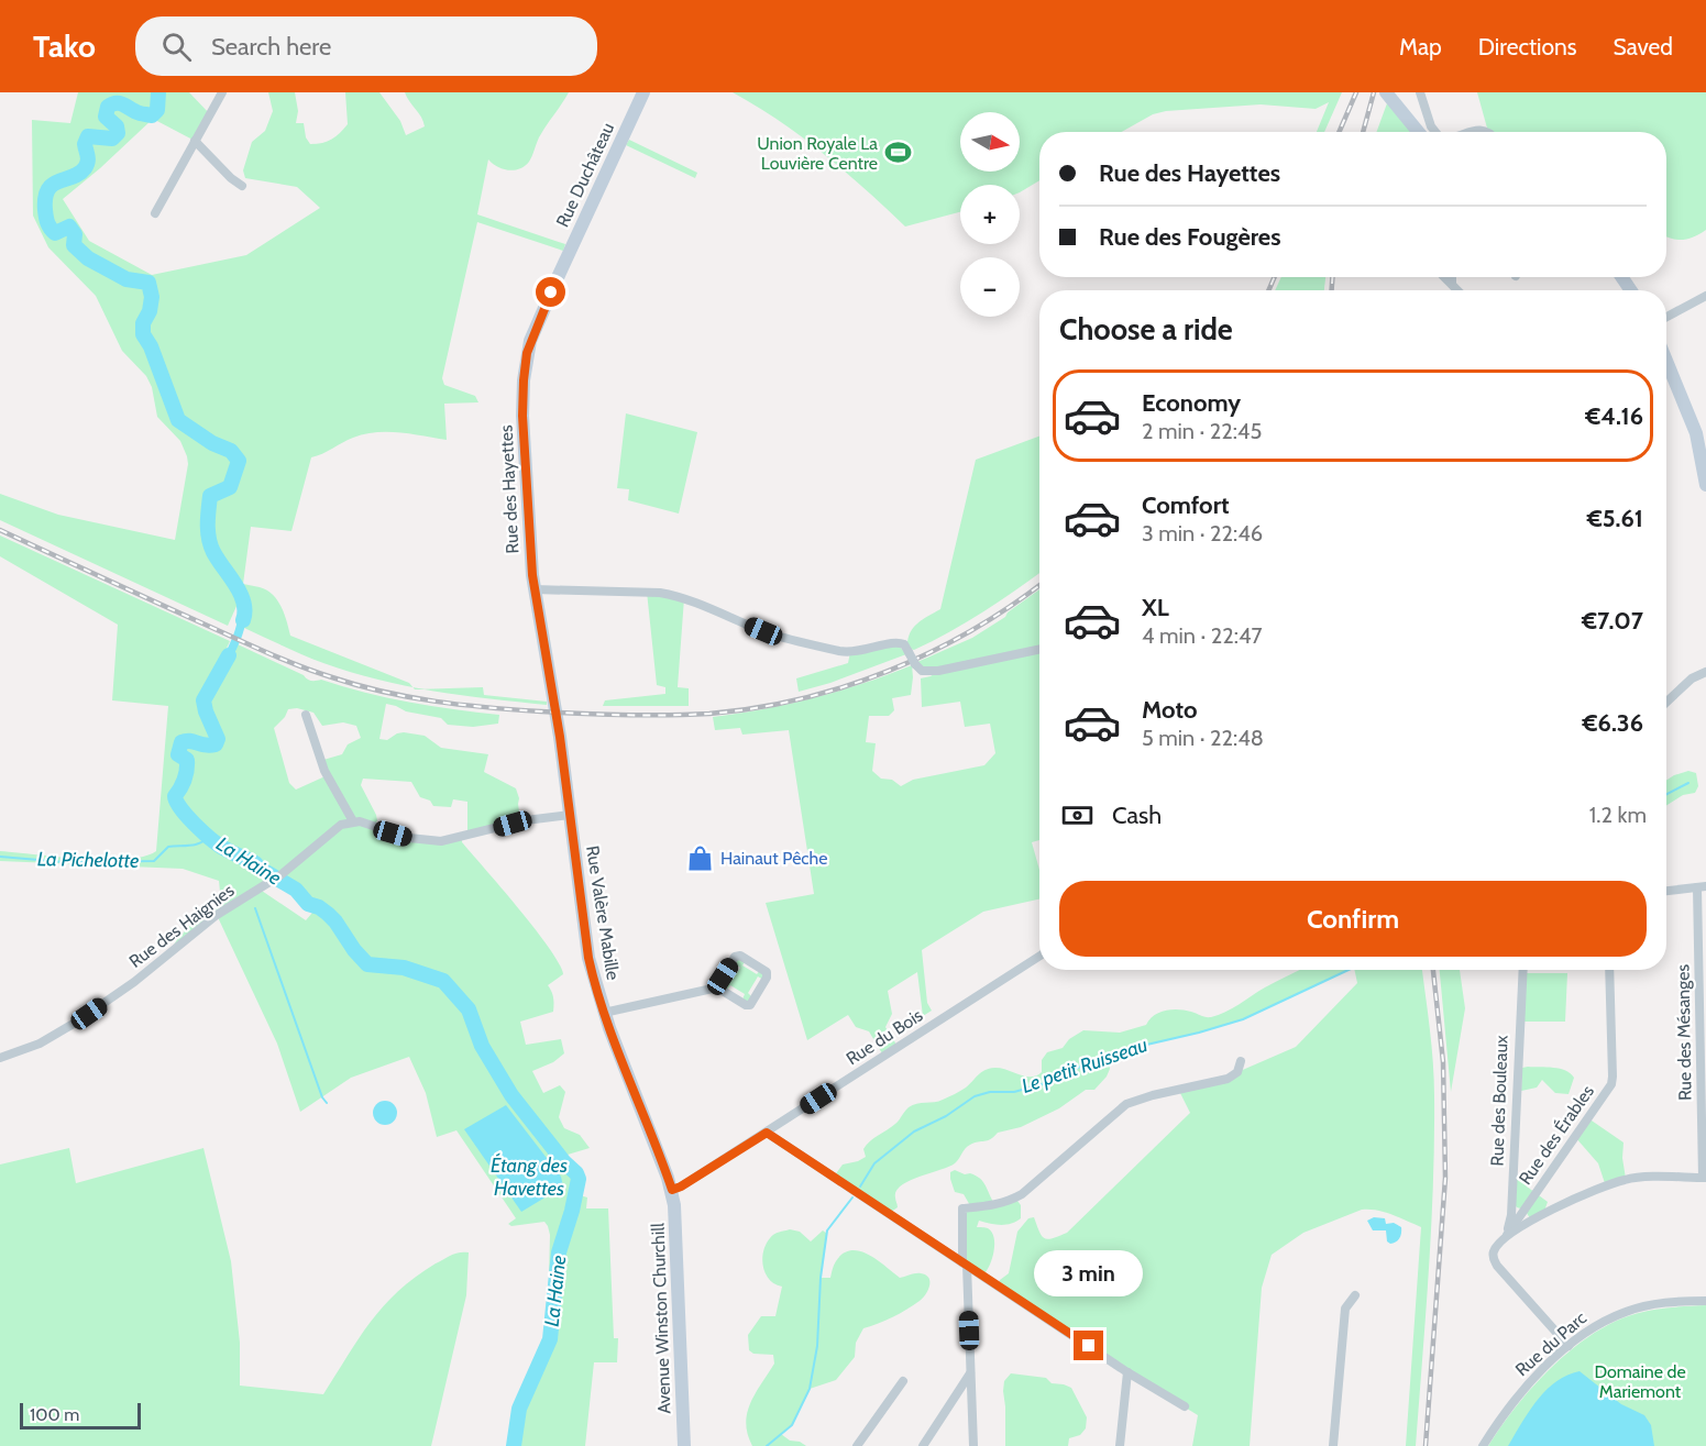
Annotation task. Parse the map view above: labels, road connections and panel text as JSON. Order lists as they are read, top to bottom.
{
  "streets": {
    "street": [
      "Rue Duchâteau",
      "Rue des Hayettes",
      "Rue Valère Mabille",
      "Rue des Haignies",
      "Rue des Mésanges",
      "Rue du Bois",
      "Rue des Bouleaux",
      "Rue des Érables",
      "Avenue Winston Churchill",
      "Rue du Parc"
    ]
  },
  "crossings": [
    ["Rue Duchâteau", "Rue des Hayettes"],
    ["Rue des Hayettes", "Rue Valère Mabille"],
    ["Rue Valère Mabille", "Rue du Bois"],
    ["Rue Valère Mabille", "Avenue Winston Churchill"],
    ["Rue du Bois", "Avenue Winston Churchill"],
    ["Rue des Bouleaux", "Rue des Érables"],
    ["Rue des Bouleaux", "Rue du Parc"]
  ],
  "water": [
    "La Pichelotte",
    "La Haine",
    "Le petit Ruisseau",
    "Étang des Havettes"
  ],
  "parks": ["Domaine de Mariemont"],
  "places": {
    "sports": ["Union Royale La Louvière Centre"],
    "shop": ["Hainaut Pêche"]
  },
  "scale_bar": "100 m",
  "north": "right",
  "page": {
    "header": "Tako",
    "search": "Search here",
    "nav": ["Map", "Directions", "Saved"],
    "map_buttons": ["+", "−"],
    "banner": ["Rue des Hayettes", "Rue des Fougères"],
    "heading": "Choose a ride",
    "list": [
      {
        "name": "Economy",
        "note": "2 min · 22:45",
        "value": "€4.16"
      },
      {
        "name": "Comfort",
        "note": "3 min · 22:46",
        "value": "€5.61"
      },
      {
        "name": "XL",
        "note": "4 min · 22:47",
        "value": "€7.07"
      },
      {
        "name": "Moto",
        "note": "5 min · 22:48",
        "value": "€6.36"
      }
    ],
    "pay": ["Cash", "1.2 km"],
    "buttons": "Confirm",
    "bubble": "3 min",
    "scale": "100 m"
  }
}
